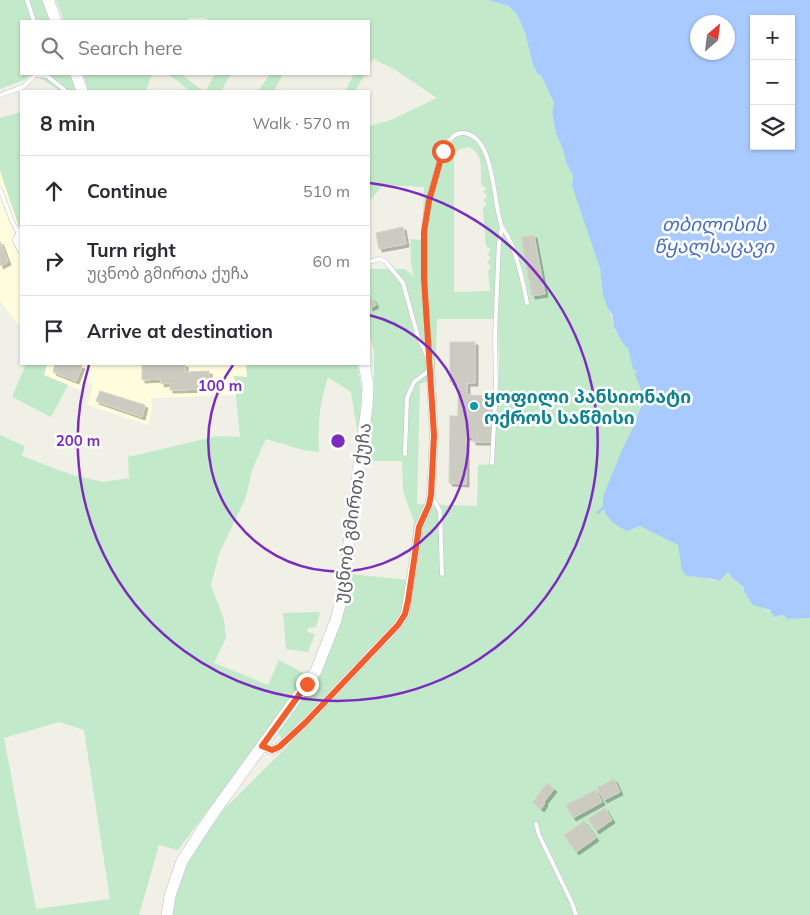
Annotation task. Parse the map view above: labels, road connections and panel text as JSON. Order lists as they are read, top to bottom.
{
  "streets": {
    "main road": ["უცნობ გმირთა ქუჩა"]
  },
  "water": ["თბილისის წყალსაცავი"],
  "places": ["ყოფილი პანსიონატი ოქროს საწმისი"],
  "north": "top right",
  "page": {
    "map_buttons": ["+", "−"],
    "search": "Search here",
    "heading": ["8 min", "Walk · 570 m"],
    "list": [
      ["Continue", "510 m"],
      ["Turn right", "უცნობ გმირთა ქუჩა", "60 m"],
      "Arrive at destination"
    ]
  },
  "rings": ["100 m", "200 m"]
}
